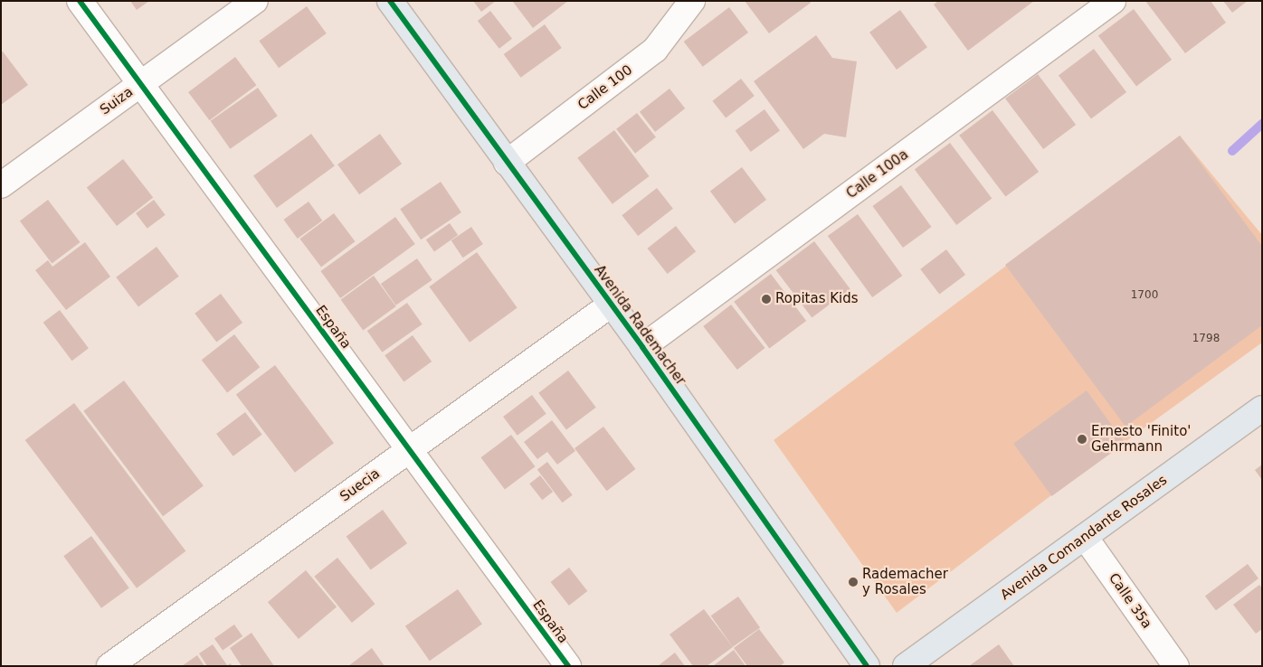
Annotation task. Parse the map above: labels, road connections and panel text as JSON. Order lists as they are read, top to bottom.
{
  "streets": {
    "main road": ["Avenida Rademacher", "Avenida Comandante Rosales"],
    "street": [
      "Calle 100",
      "Suiza",
      "Calle 100a",
      "España",
      "Suecia",
      "Calle 35a"
    ]
  },
  "crossings": [
    ["Calle 100", "Avenida Rademacher"],
    ["Suiza", "España"],
    ["Calle 100a", "Avenida Rademacher"],
    ["Avenida Rademacher", "Suecia"],
    ["España", "Suecia"],
    ["Avenida Comandante Rosales", "Calle 35a"]
  ],
  "places": ["Ropitas Kids", "Ernesto 'Finito' Gehrmann", "Rademacher y Rosales"],
  "house_numbers": ["1700", "1798"]
}
